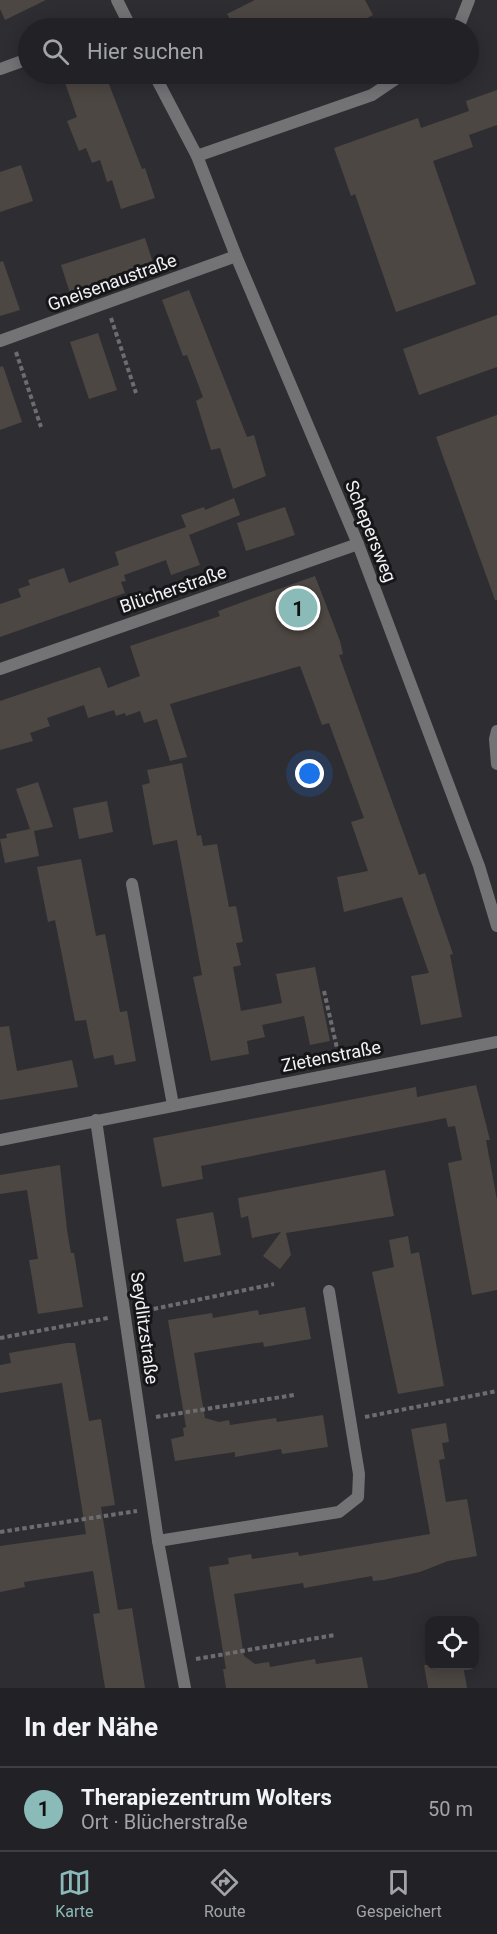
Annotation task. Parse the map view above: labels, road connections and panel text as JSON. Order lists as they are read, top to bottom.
{
  "streets": {
    "street": [
      "Gneisenaustraße",
      "Schepersweg",
      "Blücherstraße",
      "Zietenstraße",
      "Seydlitzstraße"
    ]
  },
  "crossings": [
    ["Gneisenaustraße", "Schepersweg"],
    ["Schepersweg", "Blücherstraße"],
    ["Zietenstraße", "Seydlitzstraße"]
  ],
  "page": {
    "search": "Hier suchen",
    "pins": "1",
    "heading": "In der Nähe",
    "list": [
      {
        "mark": "1",
        "name": "Therapiezentrum Wolters",
        "note": "Ort · Blücherstraße",
        "value": "50 m"
      }
    ],
    "nav": ["Karte", "Route", "Gespeichert"]
  }
}
